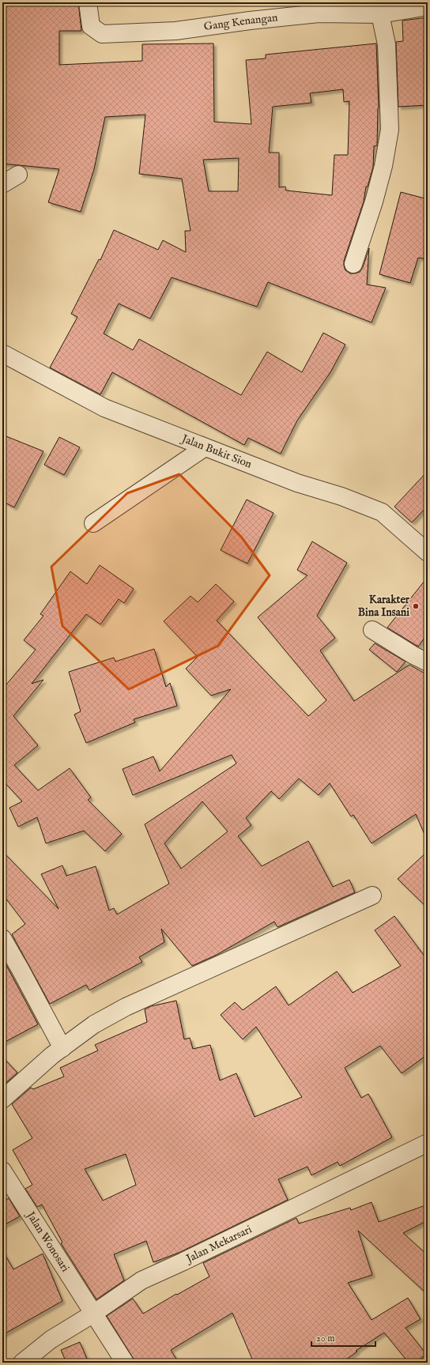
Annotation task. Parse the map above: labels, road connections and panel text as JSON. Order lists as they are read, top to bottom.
{
  "streets": {
    "street": [
      "Gang Kenangan",
      "Jalan Bukit Sion",
      "Jalan Wonosari",
      "Jalan Mekarsari"
    ]
  },
  "crossings": [
    ["Jalan Wonosari", "Jalan Mekarsari"]
  ],
  "places": ["Karakter Bina Insani"],
  "scale_bar": "20 m"
}
